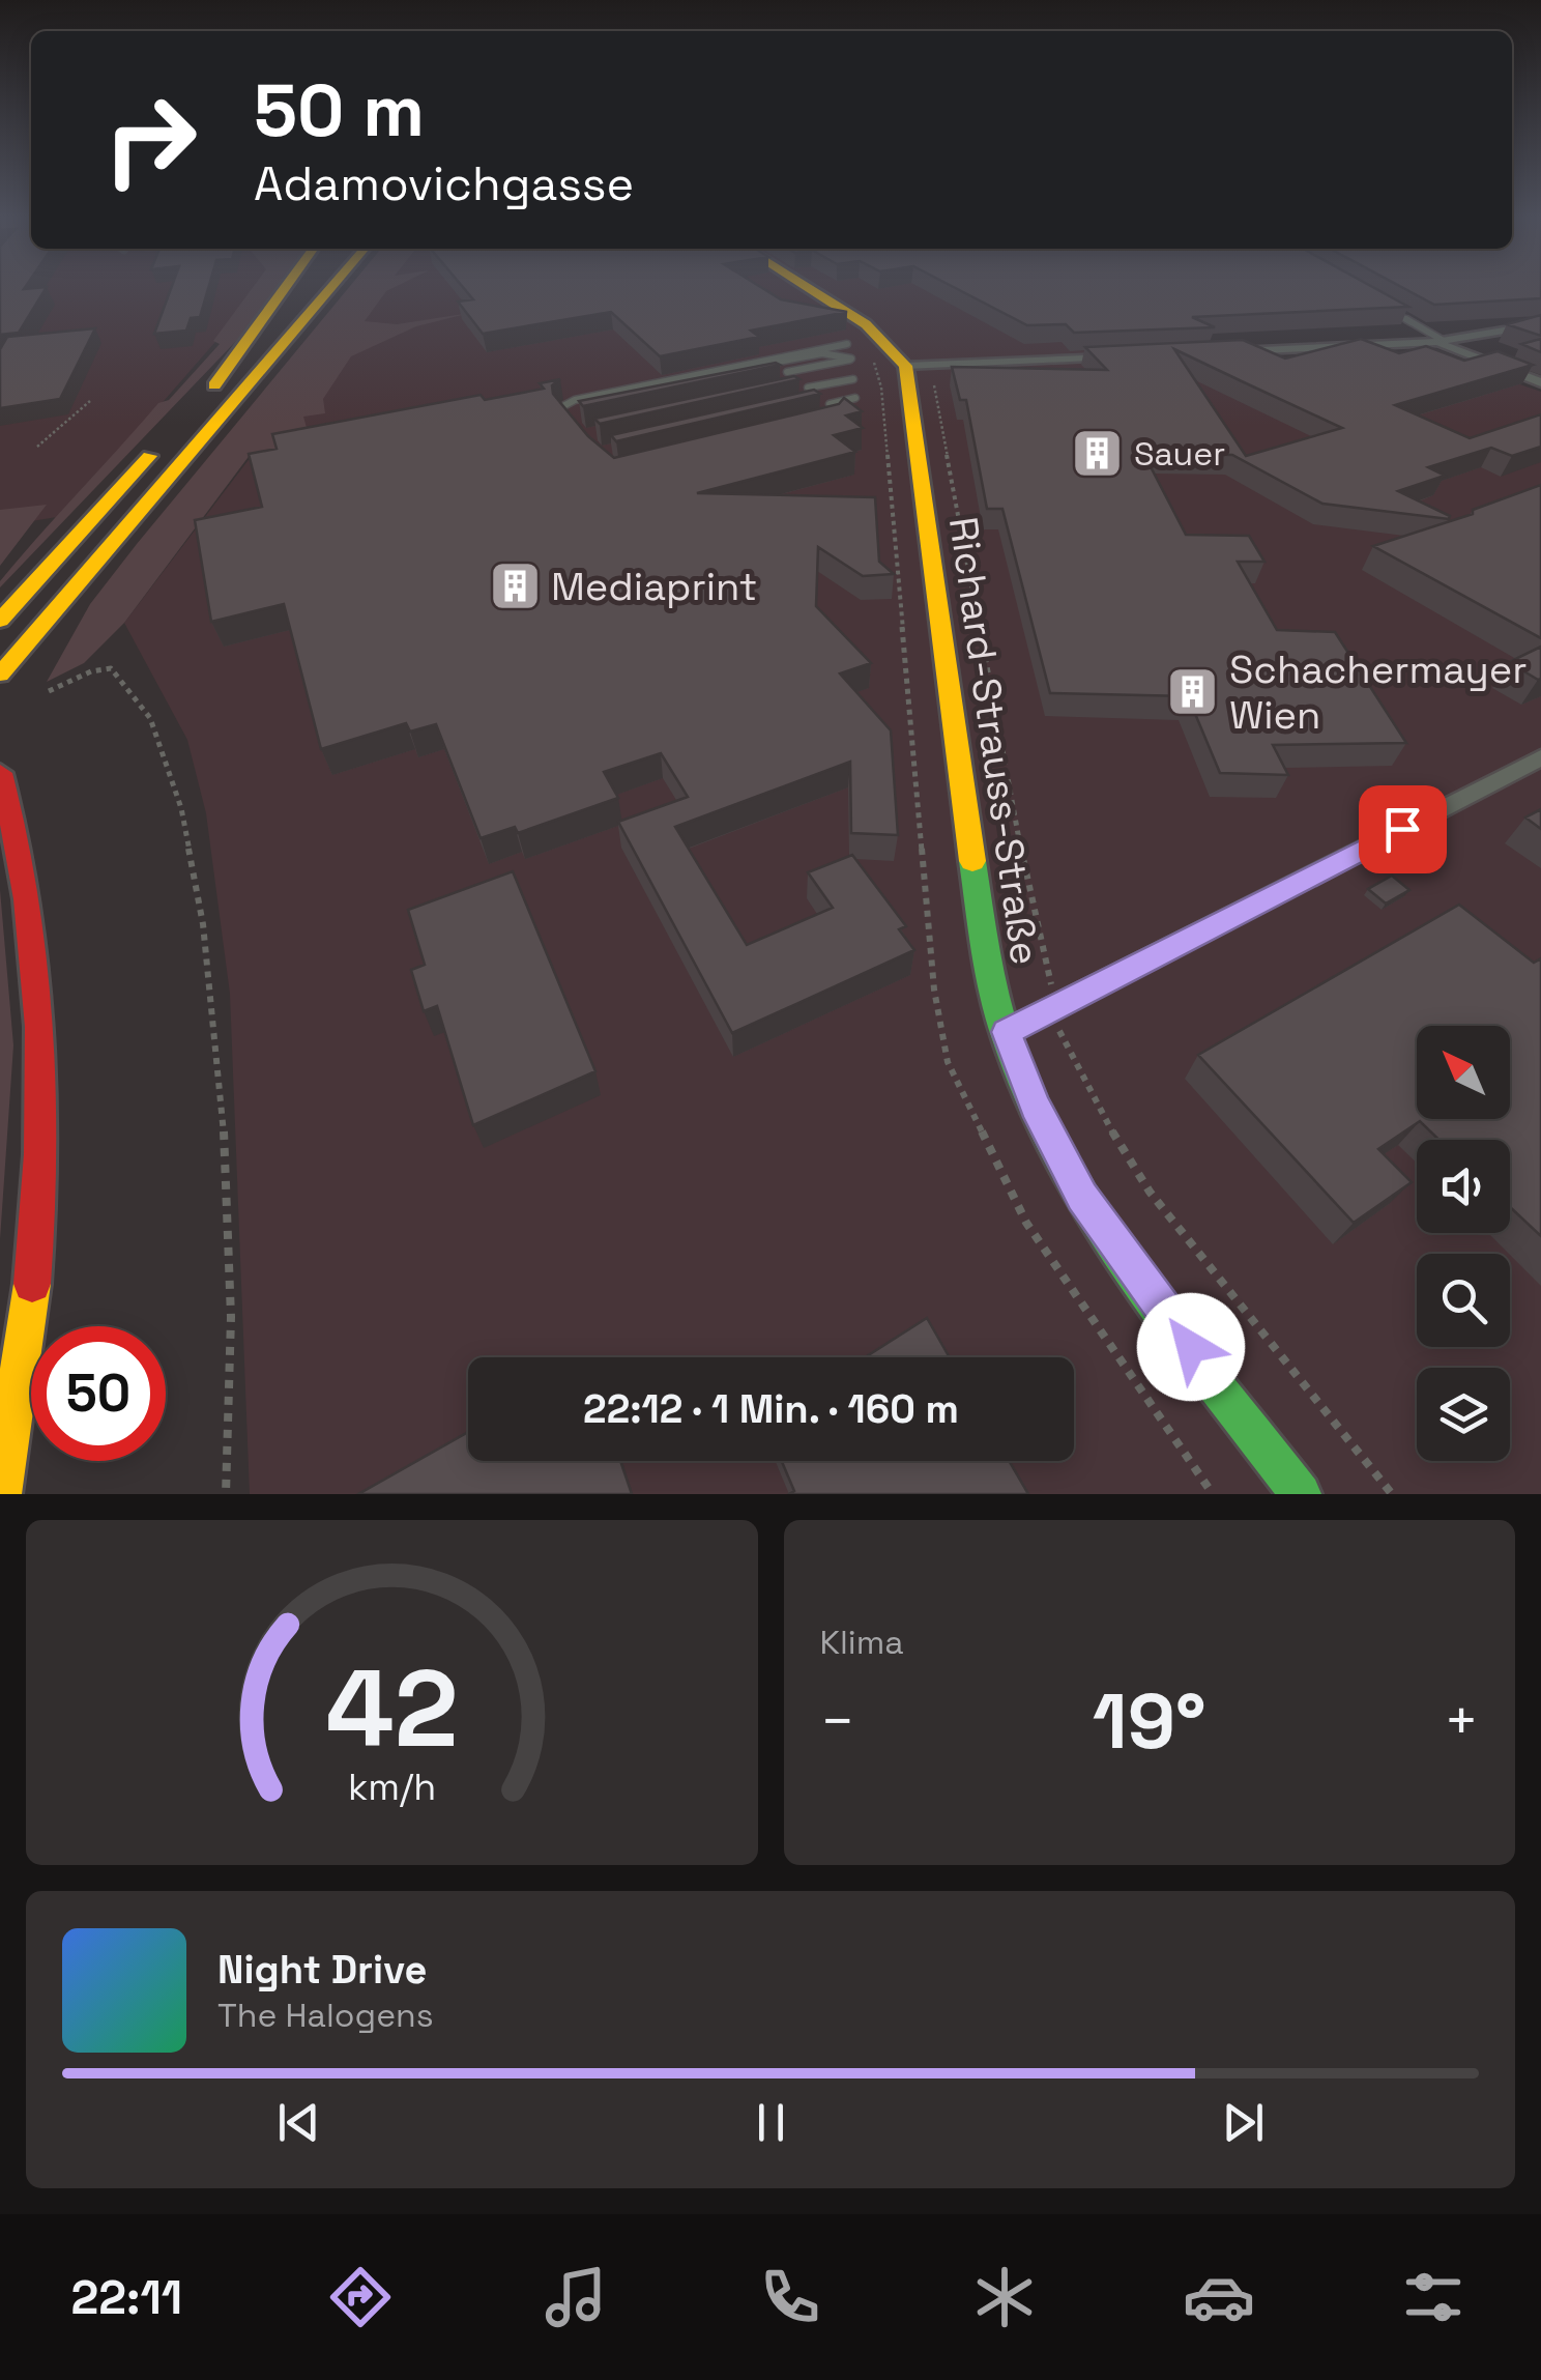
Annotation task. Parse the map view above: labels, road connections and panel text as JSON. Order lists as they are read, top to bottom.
{
  "streets": {
    "main road": ["Richard-Strauss-Straße"]
  },
  "places": {
    "building": ["Sauer", "Mediaprint", "Schachermayer Wien"]
  },
  "north": "top left",
  "page": {
    "turn": ["50 m", "Adamovichgasse"],
    "limit": "50",
    "trip": "22:12 · 1 Min. · 160 m",
    "tile": "Klima",
    "heat": ["−", "19°", "+"],
    "song": ["Night Drive", "The Halogens"],
    "tabs": "22:11",
    "gauge": ["42", "km/h"]
  }
}
